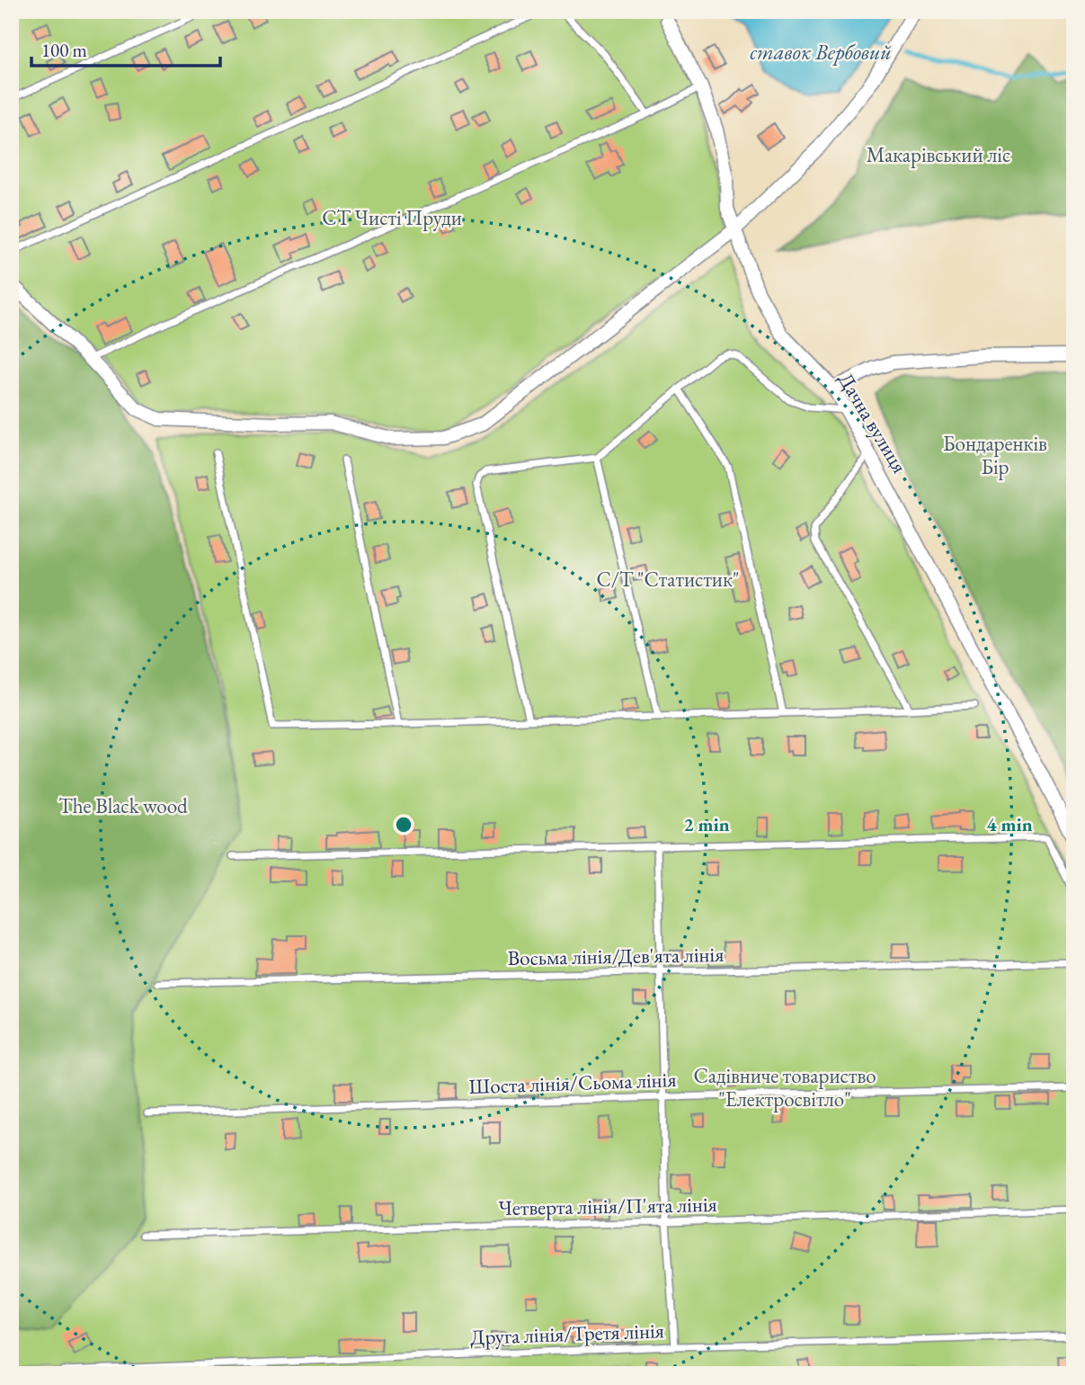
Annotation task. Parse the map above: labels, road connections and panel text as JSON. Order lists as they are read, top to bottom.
{
  "streets": {
    "street": ["Дачна вулиця"],
    "lane": [
      "Восьма лінія/Дев'ята лінія",
      "Шоста лінія/Сьома лінія",
      "Четверта лінія/П'ята лінія",
      "Друга лінія/Третя лінія"
    ]
  },
  "water": ["ставок Вербовий"],
  "parks": [
    "Макарівський ліс",
    "СТ Чисті Пруди",
    "Бондаренків Бір",
    "С/Т \"Статистик\"",
    "The Black wood",
    "Садівниче товариство \"Електросвітло\""
  ],
  "scale_bar": "100 m",
  "rings": ["2 min", "4 min"]
}
